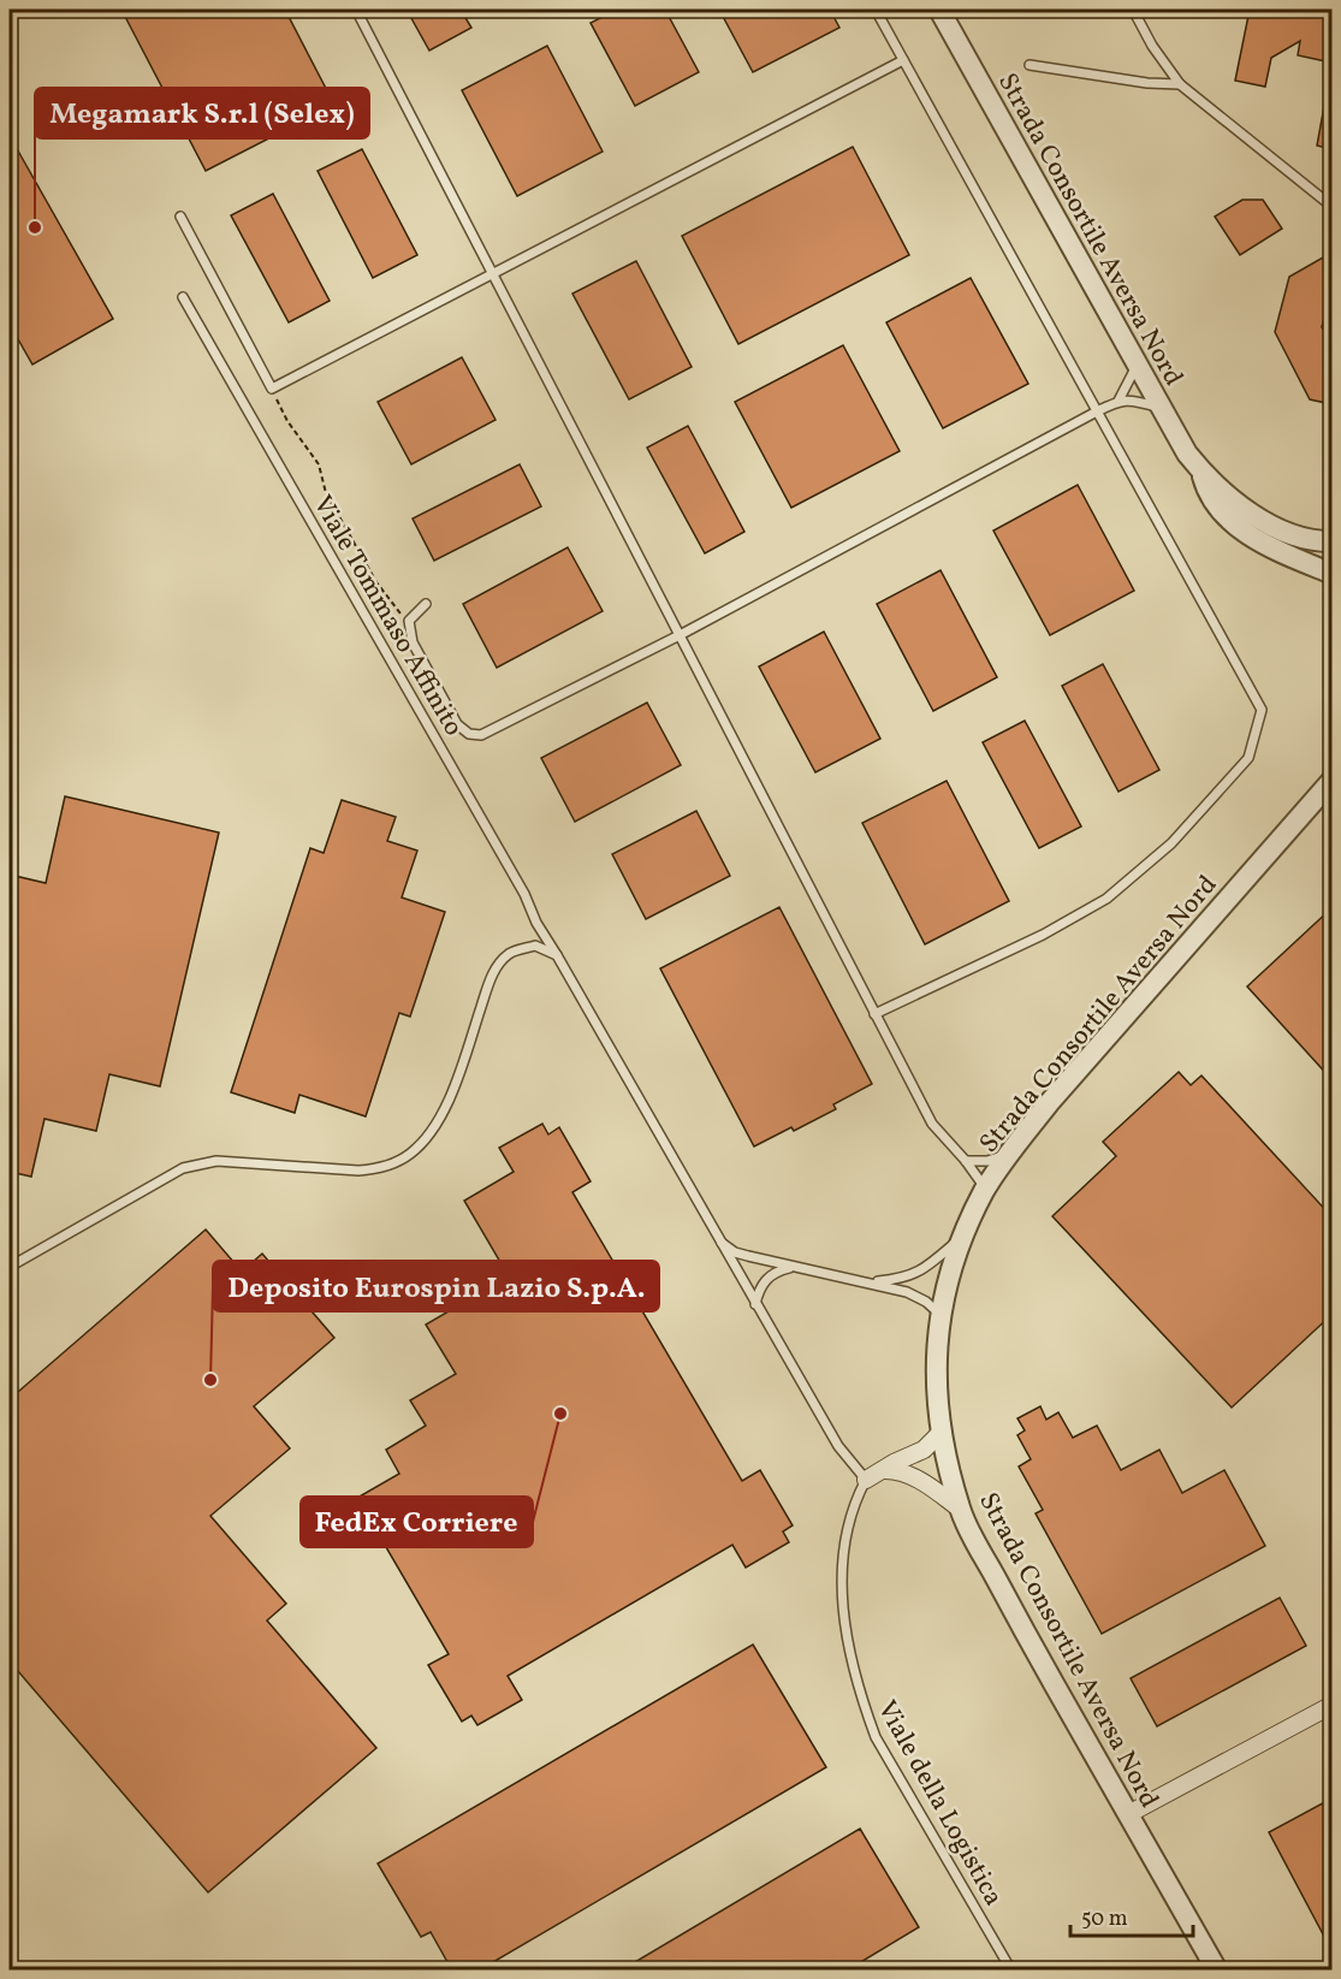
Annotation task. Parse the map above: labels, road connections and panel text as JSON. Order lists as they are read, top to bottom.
{
  "streets": {
    "street": ["Strada Consortile Aversa Nord"],
    "lane": ["Viale Tommaso Affinito", "Viale della Logistica"]
  },
  "crossings": [
    ["Viale Tommaso Affinito", "Viale della Logistica"]
  ],
  "places": ["Megamark S.r.l (Selex)", "Deposito Eurospin Lazio S.p.A.", "FedEx Corriere"],
  "scale_bar": "50 m"
}
